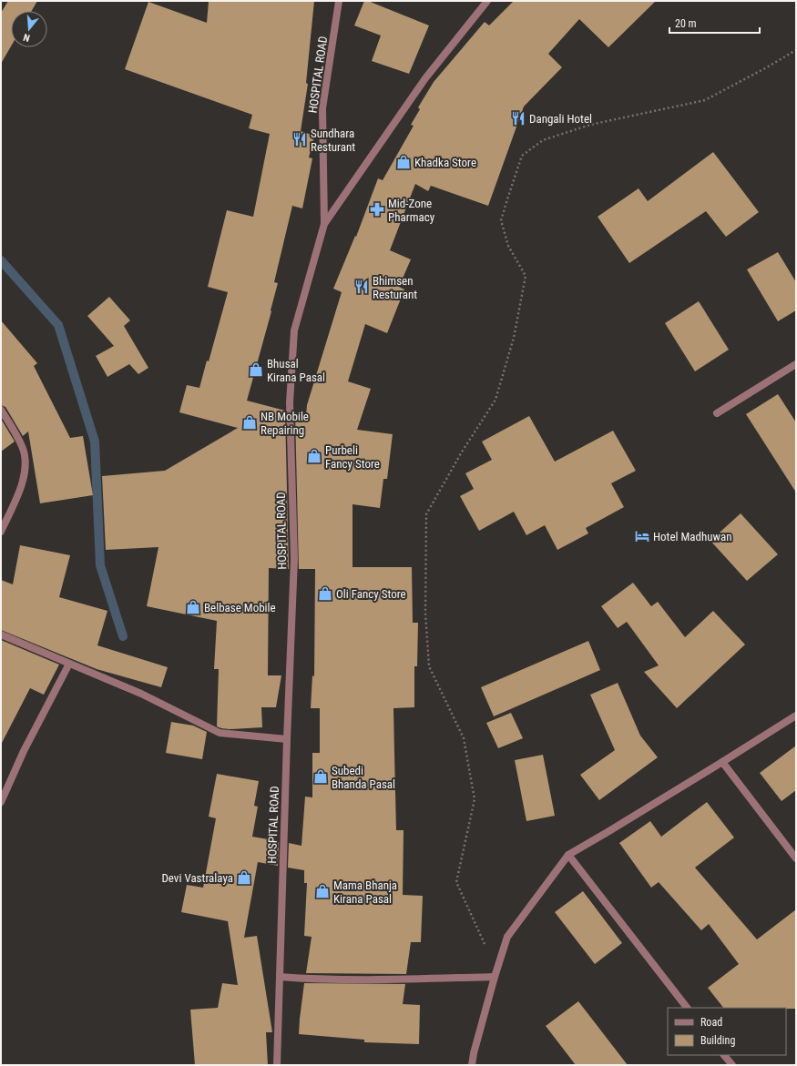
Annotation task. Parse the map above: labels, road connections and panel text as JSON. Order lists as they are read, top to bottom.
{
  "streets": {
    "street": ["HOSPITAL ROAD"]
  },
  "places": {
    "restaurant": ["Dangali Hotel", "Sundhara Resturant", "Bhimsen Resturant"],
    "shop": [
      "Khadka Store",
      "Bhusal Kirana Pasal",
      "NB Mobile Repairing",
      "Purbeli Fancy Store",
      "Oli Fancy Store",
      "Belbase Mobile",
      "Subedi Bhanda Pasal",
      "Devi Vastralaya",
      "Mama Bhanja Kirana Pasal"
    ],
    "pharmacy": ["Mid-Zone Pharmacy"],
    "hotel": ["Hotel Madhuwan"]
  },
  "legend": ["Road", "Building"],
  "scale_bar": "20 m",
  "north": "bottom"
}
